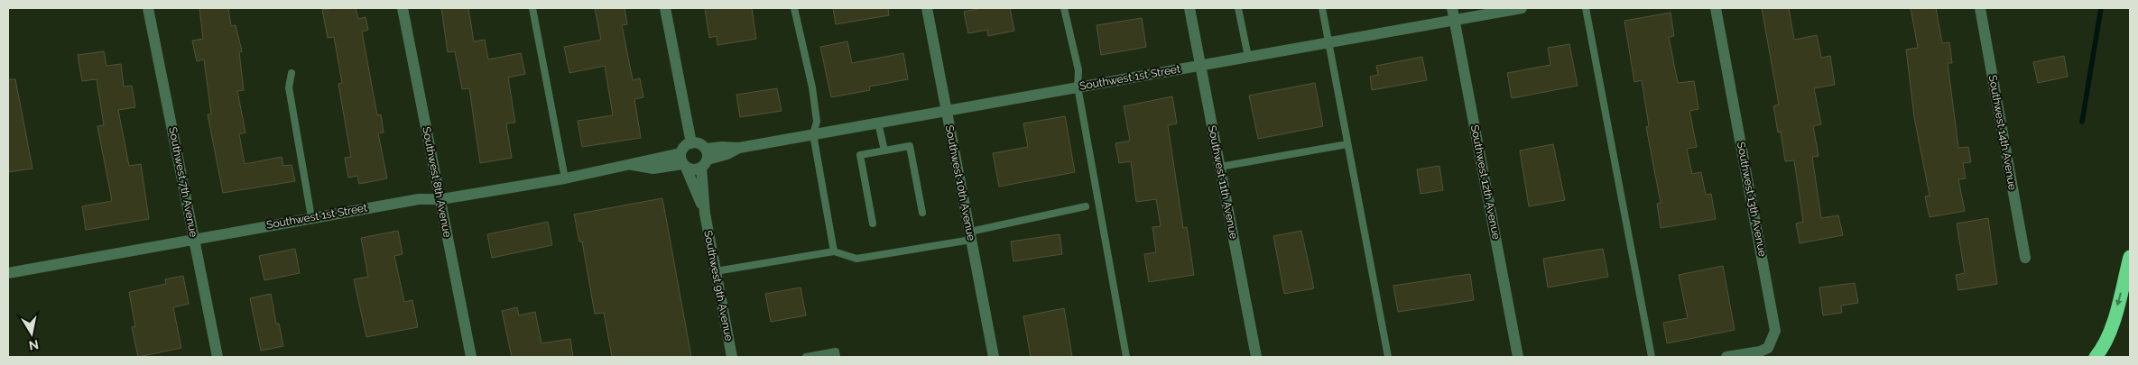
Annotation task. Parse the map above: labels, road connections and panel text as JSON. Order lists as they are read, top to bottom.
{
  "streets": {
    "street": [
      "Southwest 1st Street",
      "Southwest 14th Avenue",
      "Southwest 7th Avenue",
      "Southwest 8th Avenue",
      "Southwest 11th Avenue",
      "Southwest 12th Avenue",
      "Southwest 10th Avenue",
      "Southwest 13th Avenue",
      "Southwest 9th Avenue"
    ]
  },
  "crossings": [
    ["Southwest 1st Street", "Southwest 7th Avenue"],
    ["Southwest 1st Street", "Southwest 8th Avenue"],
    ["Southwest 1st Street", "Southwest 11th Avenue"],
    ["Southwest 1st Street", "Southwest 12th Avenue"],
    ["Southwest 1st Street", "Southwest 10th Avenue"],
    ["Southwest 1st Street", "Southwest 9th Avenue"]
  ],
  "north": "bottom"
}
